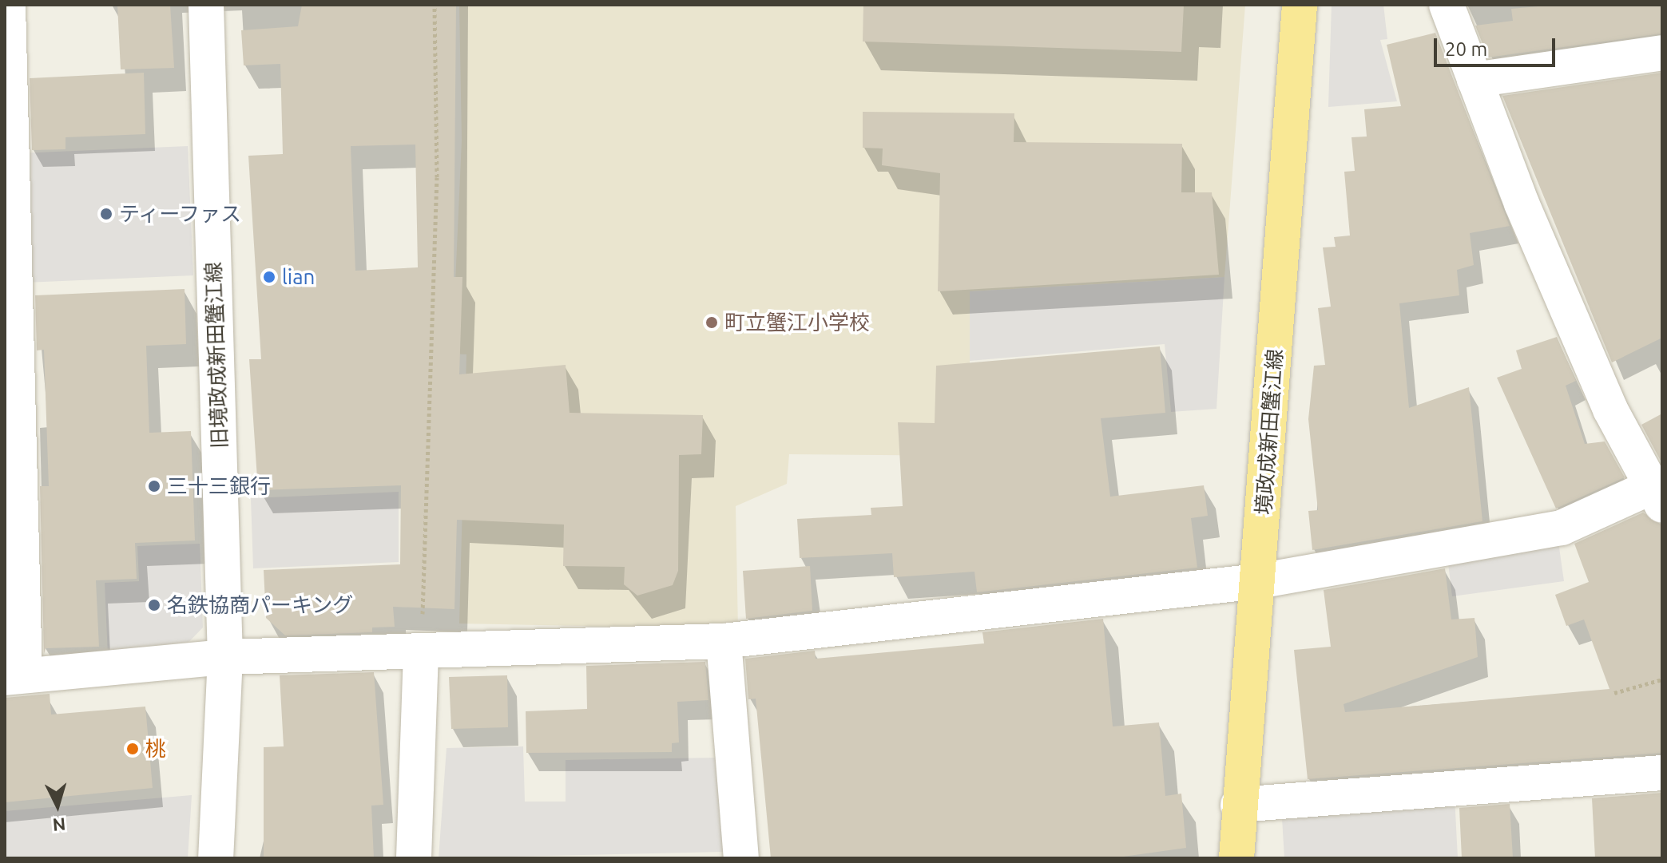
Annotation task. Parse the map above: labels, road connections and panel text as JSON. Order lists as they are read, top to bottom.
{
  "streets": {
    "main road": ["境政成新田蟹江線"],
    "street": ["旧境政成新田蟹江線"]
  },
  "places": [
    "ティーファス",
    "lian",
    "町立蟹江小学校",
    "三十三銀行",
    "名鉄協商パーキング",
    "桃"
  ],
  "scale_bar": "20 m",
  "north": "bottom"
}
